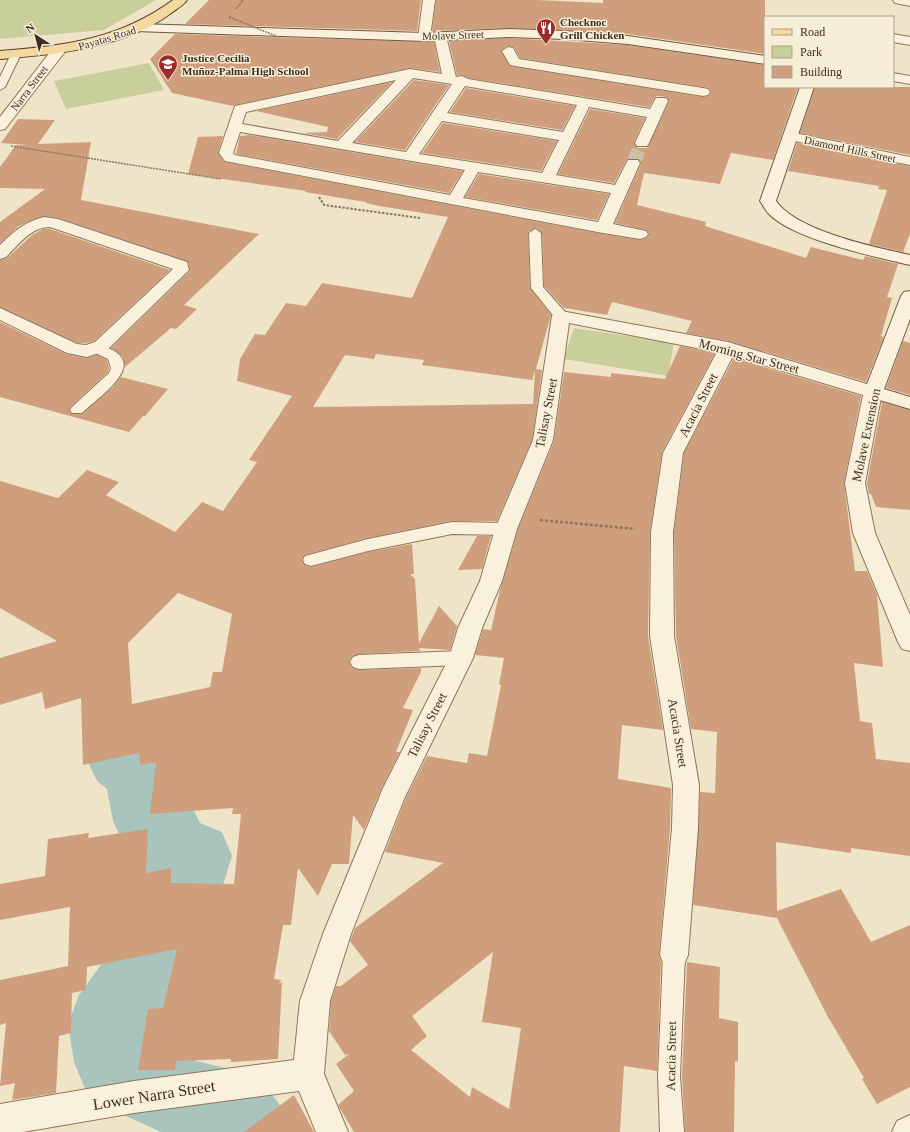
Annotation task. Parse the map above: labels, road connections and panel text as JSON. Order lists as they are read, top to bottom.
{
  "streets": {
    "main road": ["Payatas Road"],
    "street": [
      "Molave Street",
      "Narra Street",
      "Diamond Hills Street",
      "Morning Star Street",
      "Acacia Street",
      "Talisay Street",
      "Molave Extension",
      "Lower Narra Street"
    ]
  },
  "crossings": [
    ["Molave Street", "Payatas Road"],
    ["Payatas Road", "Narra Street"],
    ["Morning Star Street", "Acacia Street"],
    ["Morning Star Street", "Talisay Street"],
    ["Morning Star Street", "Molave Extension"],
    ["Talisay Street", "Lower Narra Street"]
  ],
  "places": {
    "restaurant": ["Checknoc Grill Chicken"],
    "school or university": ["Justice Cecilia Muñoz-Palma High School"]
  },
  "legend": ["Road", "Park", "Building"],
  "north": "top left"
}
